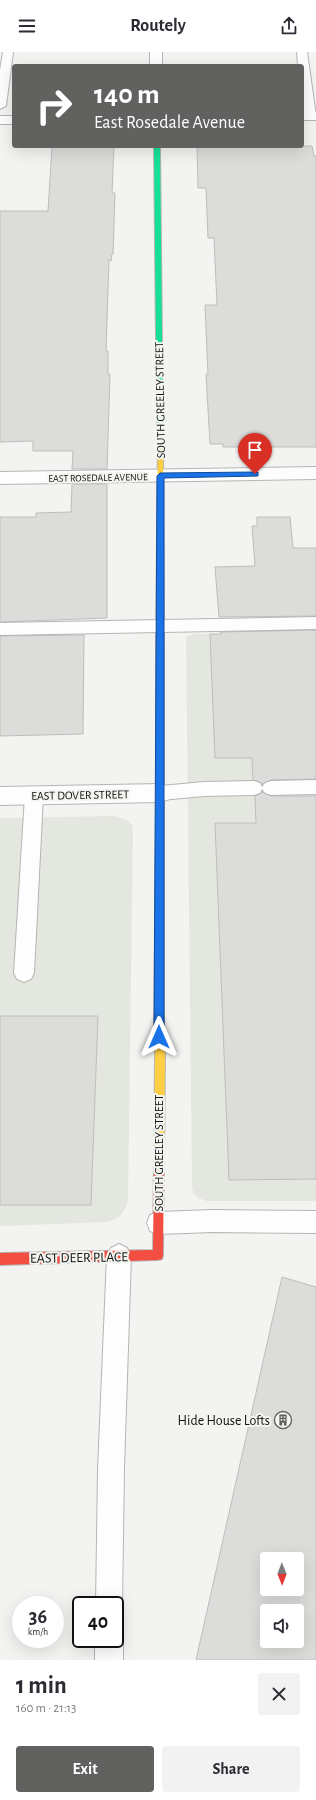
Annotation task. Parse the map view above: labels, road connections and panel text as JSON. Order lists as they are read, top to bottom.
{
  "streets": {
    "street": [
      "SOUTH GREELEY STREET",
      "EAST ROSEDALE AVENUE",
      "EAST DOVER STREET",
      "EAST DEER PLACE"
    ]
  },
  "crossings": [
    ["SOUTH GREELEY STREET", "EAST ROSEDALE AVENUE"],
    ["SOUTH GREELEY STREET", "EAST DOVER STREET"],
    ["SOUTH GREELEY STREET", "EAST DEER PLACE"]
  ],
  "places": {
    "building": ["Hide House Lofts"]
  },
  "north": "bottom",
  "page": {
    "header": "Routely",
    "turn": ["140 m", "East Rosedale Avenue"],
    "speed": "36 km/h",
    "limit": "40",
    "heading": ["1 min", "160 m · 21:13"],
    "buttons": ["Exit", "Share"]
  }
}
